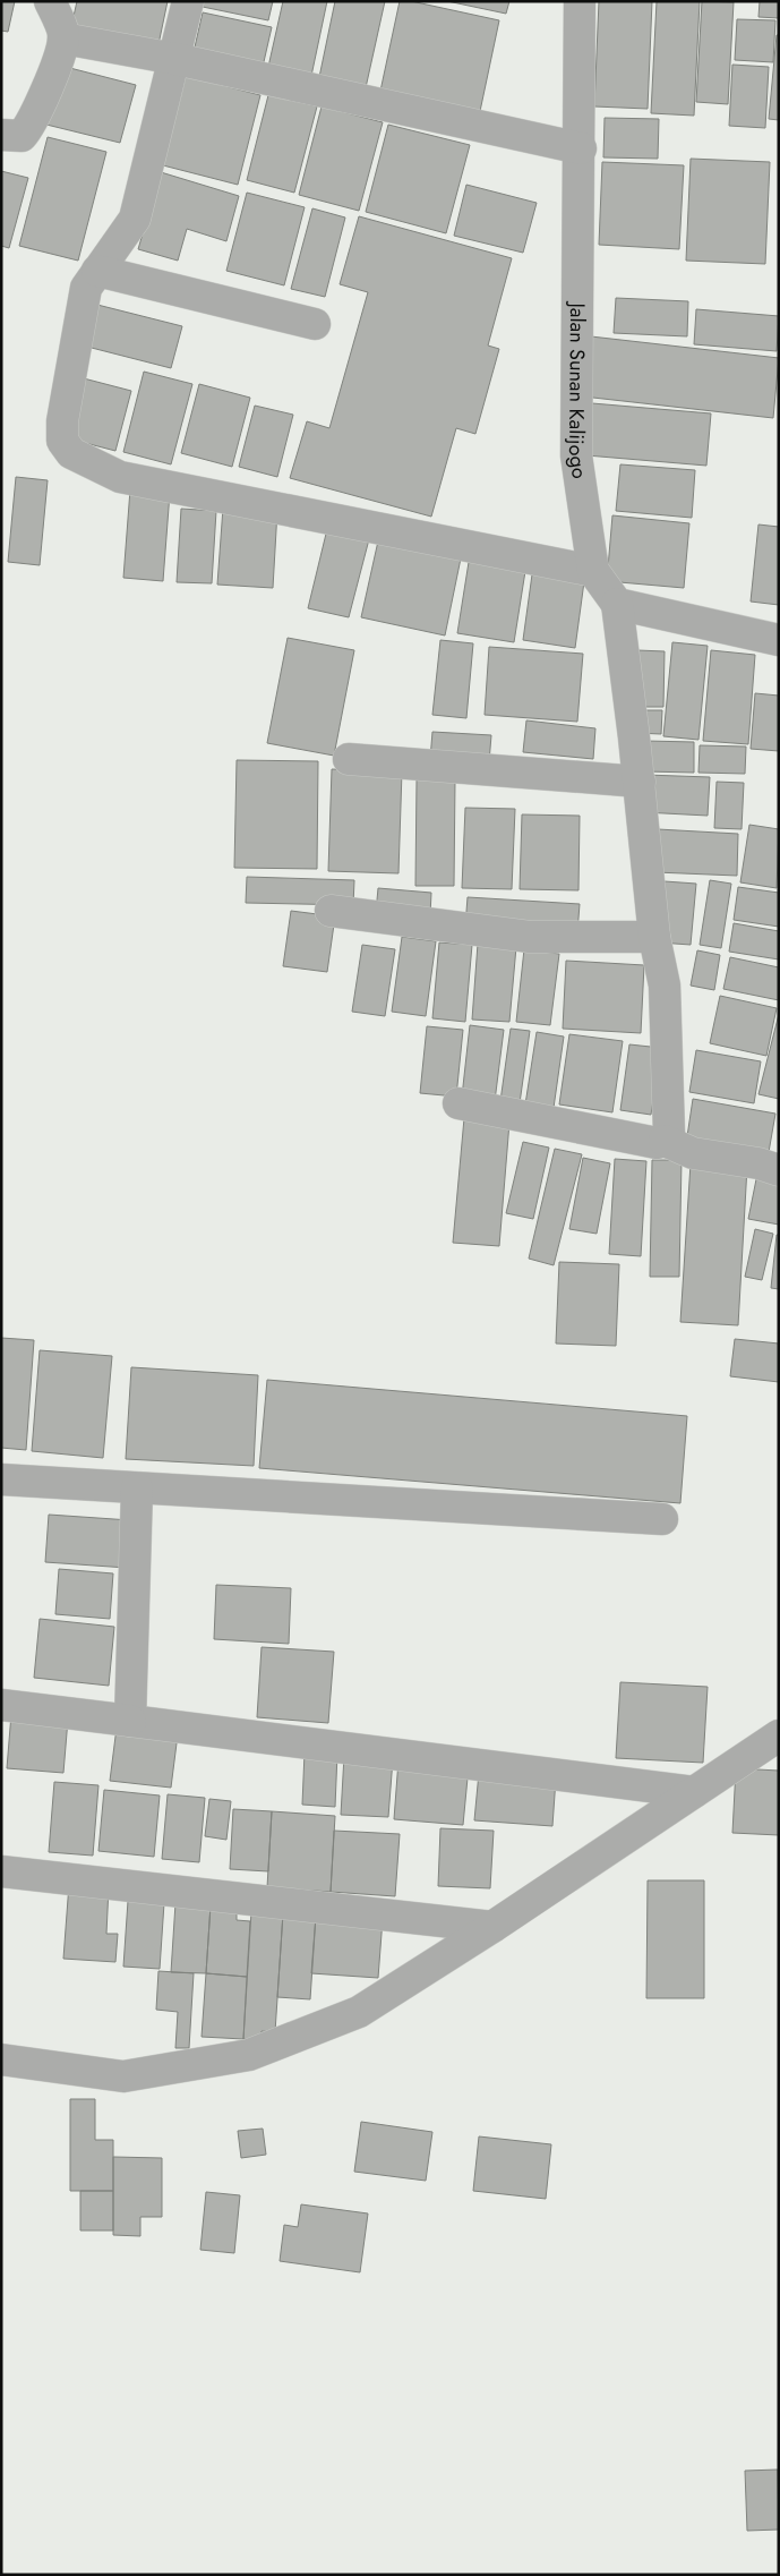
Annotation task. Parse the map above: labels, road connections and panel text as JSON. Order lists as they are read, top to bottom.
{
  "streets": {
    "street": ["Jalan Sunan Kalijogo"]
  }
}
